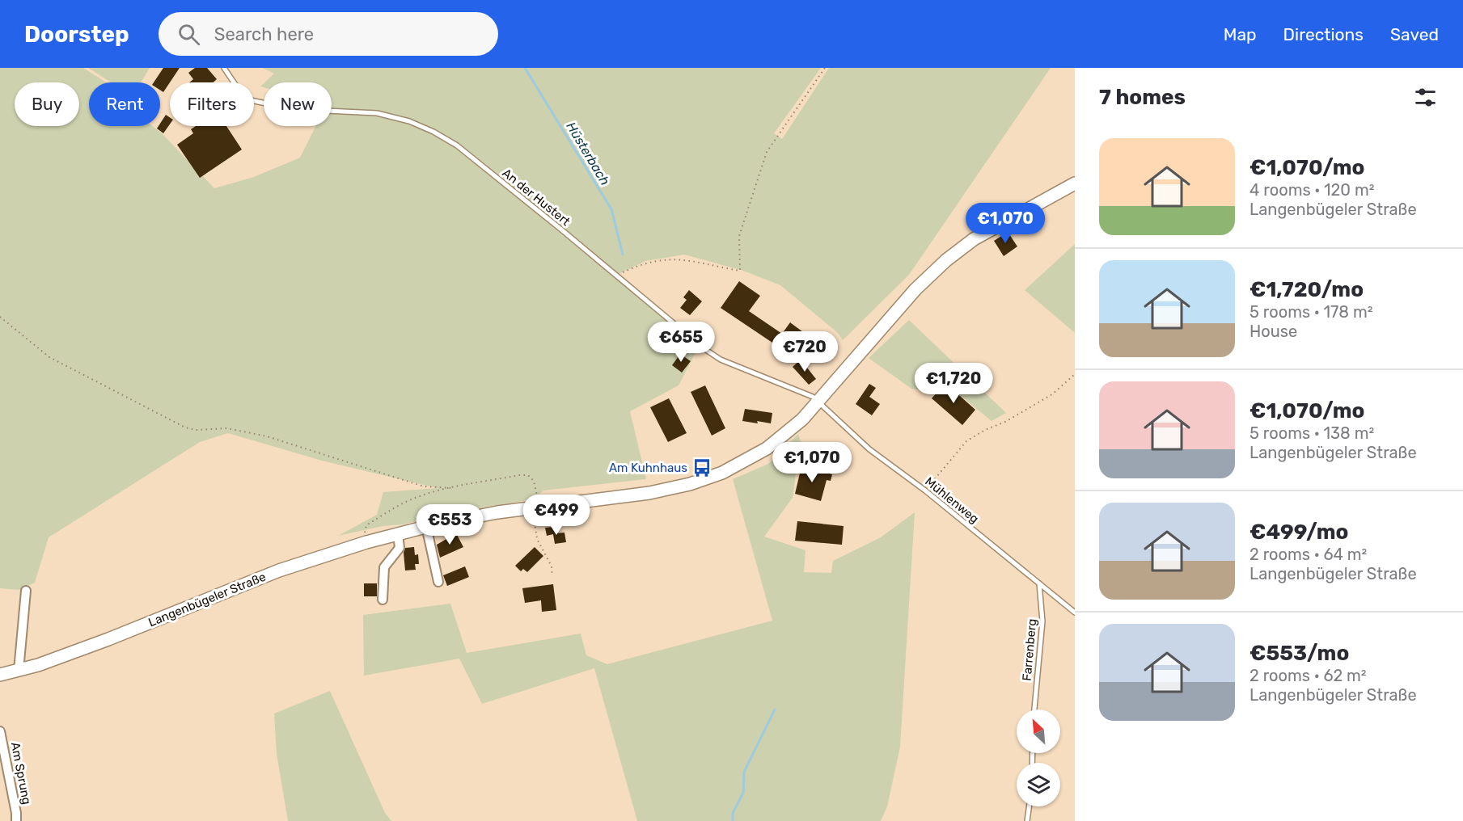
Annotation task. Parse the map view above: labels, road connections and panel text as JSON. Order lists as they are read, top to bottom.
{
  "streets": {
    "main road": ["Langenbügeler Straße"],
    "street": ["Am Sprung"],
    "lane": ["An der Hustert", "Mühlenweg", "Farrenberg"]
  },
  "crossings": [
    ["An der Hustert", "Mühlenweg"],
    ["An der Hustert", "Langenbügeler Straße"],
    ["Mühlenweg", "Langenbügeler Straße"],
    ["Mühlenweg", "Farrenberg"]
  ],
  "water": ["Hüsterbach"],
  "places": {
    "bus stop": ["Am Kuhnhaus"]
  },
  "north": "top left",
  "page": {
    "header": "Doorstep",
    "search": "Search here",
    "nav": ["Map", "Directions", "Saved"],
    "heading": "7 homes",
    "chip": [
      "Buy",
      "Rent",
      "Filters",
      "New"
    ],
    "list": [
      {
        "name": "€1,070/mo",
        "note": "4 rooms · 120 m² · Langenbügeler Straße"
      },
      {
        "name": "€1,720/mo",
        "note": "5 rooms · 178 m² · House"
      },
      {
        "name": "€1,070/mo",
        "note": "5 rooms · 138 m² · Langenbügeler Straße"
      },
      {
        "name": "€499/mo",
        "note": "2 rooms · 64 m² · Langenbügeler Straße"
      },
      {
        "name": "€553/mo",
        "note": "2 rooms · 62 m² · Langenbügeler Straße"
      }
    ],
    "price": [
      "€1,070",
      "€655",
      "€720",
      "€1,720",
      "€1,070",
      "€499",
      "€553"
    ]
  }
}
